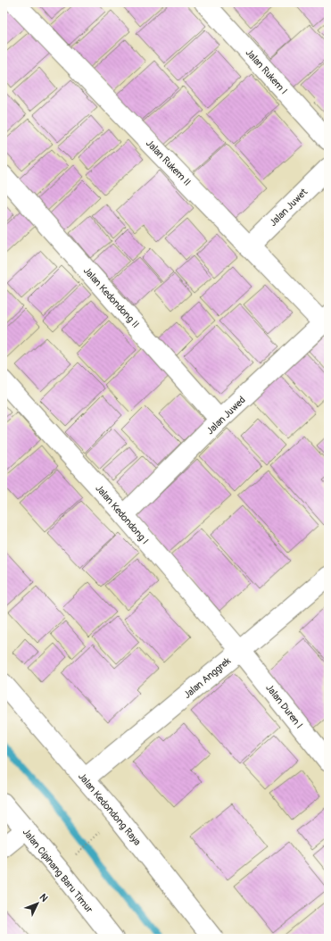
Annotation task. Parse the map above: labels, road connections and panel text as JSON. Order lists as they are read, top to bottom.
{
  "streets": {
    "street": [
      "Jalan Rukem I",
      "Jalan Rukem II",
      "Jalan Juwet",
      "Jalan Kedondong II",
      "Jalan Juwed",
      "Jalan Kedondong I",
      "Jalan Anggrek",
      "Jalan Duren I",
      "Jalan Kedondong Raya",
      "Jalan Cipinang Baru Timur"
    ]
  },
  "crossings": [
    ["Jalan Rukem II", "Jalan Juwet"],
    ["Jalan Rukem II", "Jalan Juwed"],
    ["Jalan Kedondong II", "Jalan Juwed"],
    ["Jalan Juwed", "Jalan Kedondong I"],
    ["Jalan Kedondong I", "Jalan Anggrek"],
    ["Jalan Kedondong I", "Jalan Duren I"],
    ["Jalan Anggrek", "Jalan Duren I"],
    ["Jalan Anggrek", "Jalan Kedondong Raya"]
  ],
  "north": "top right"
}
